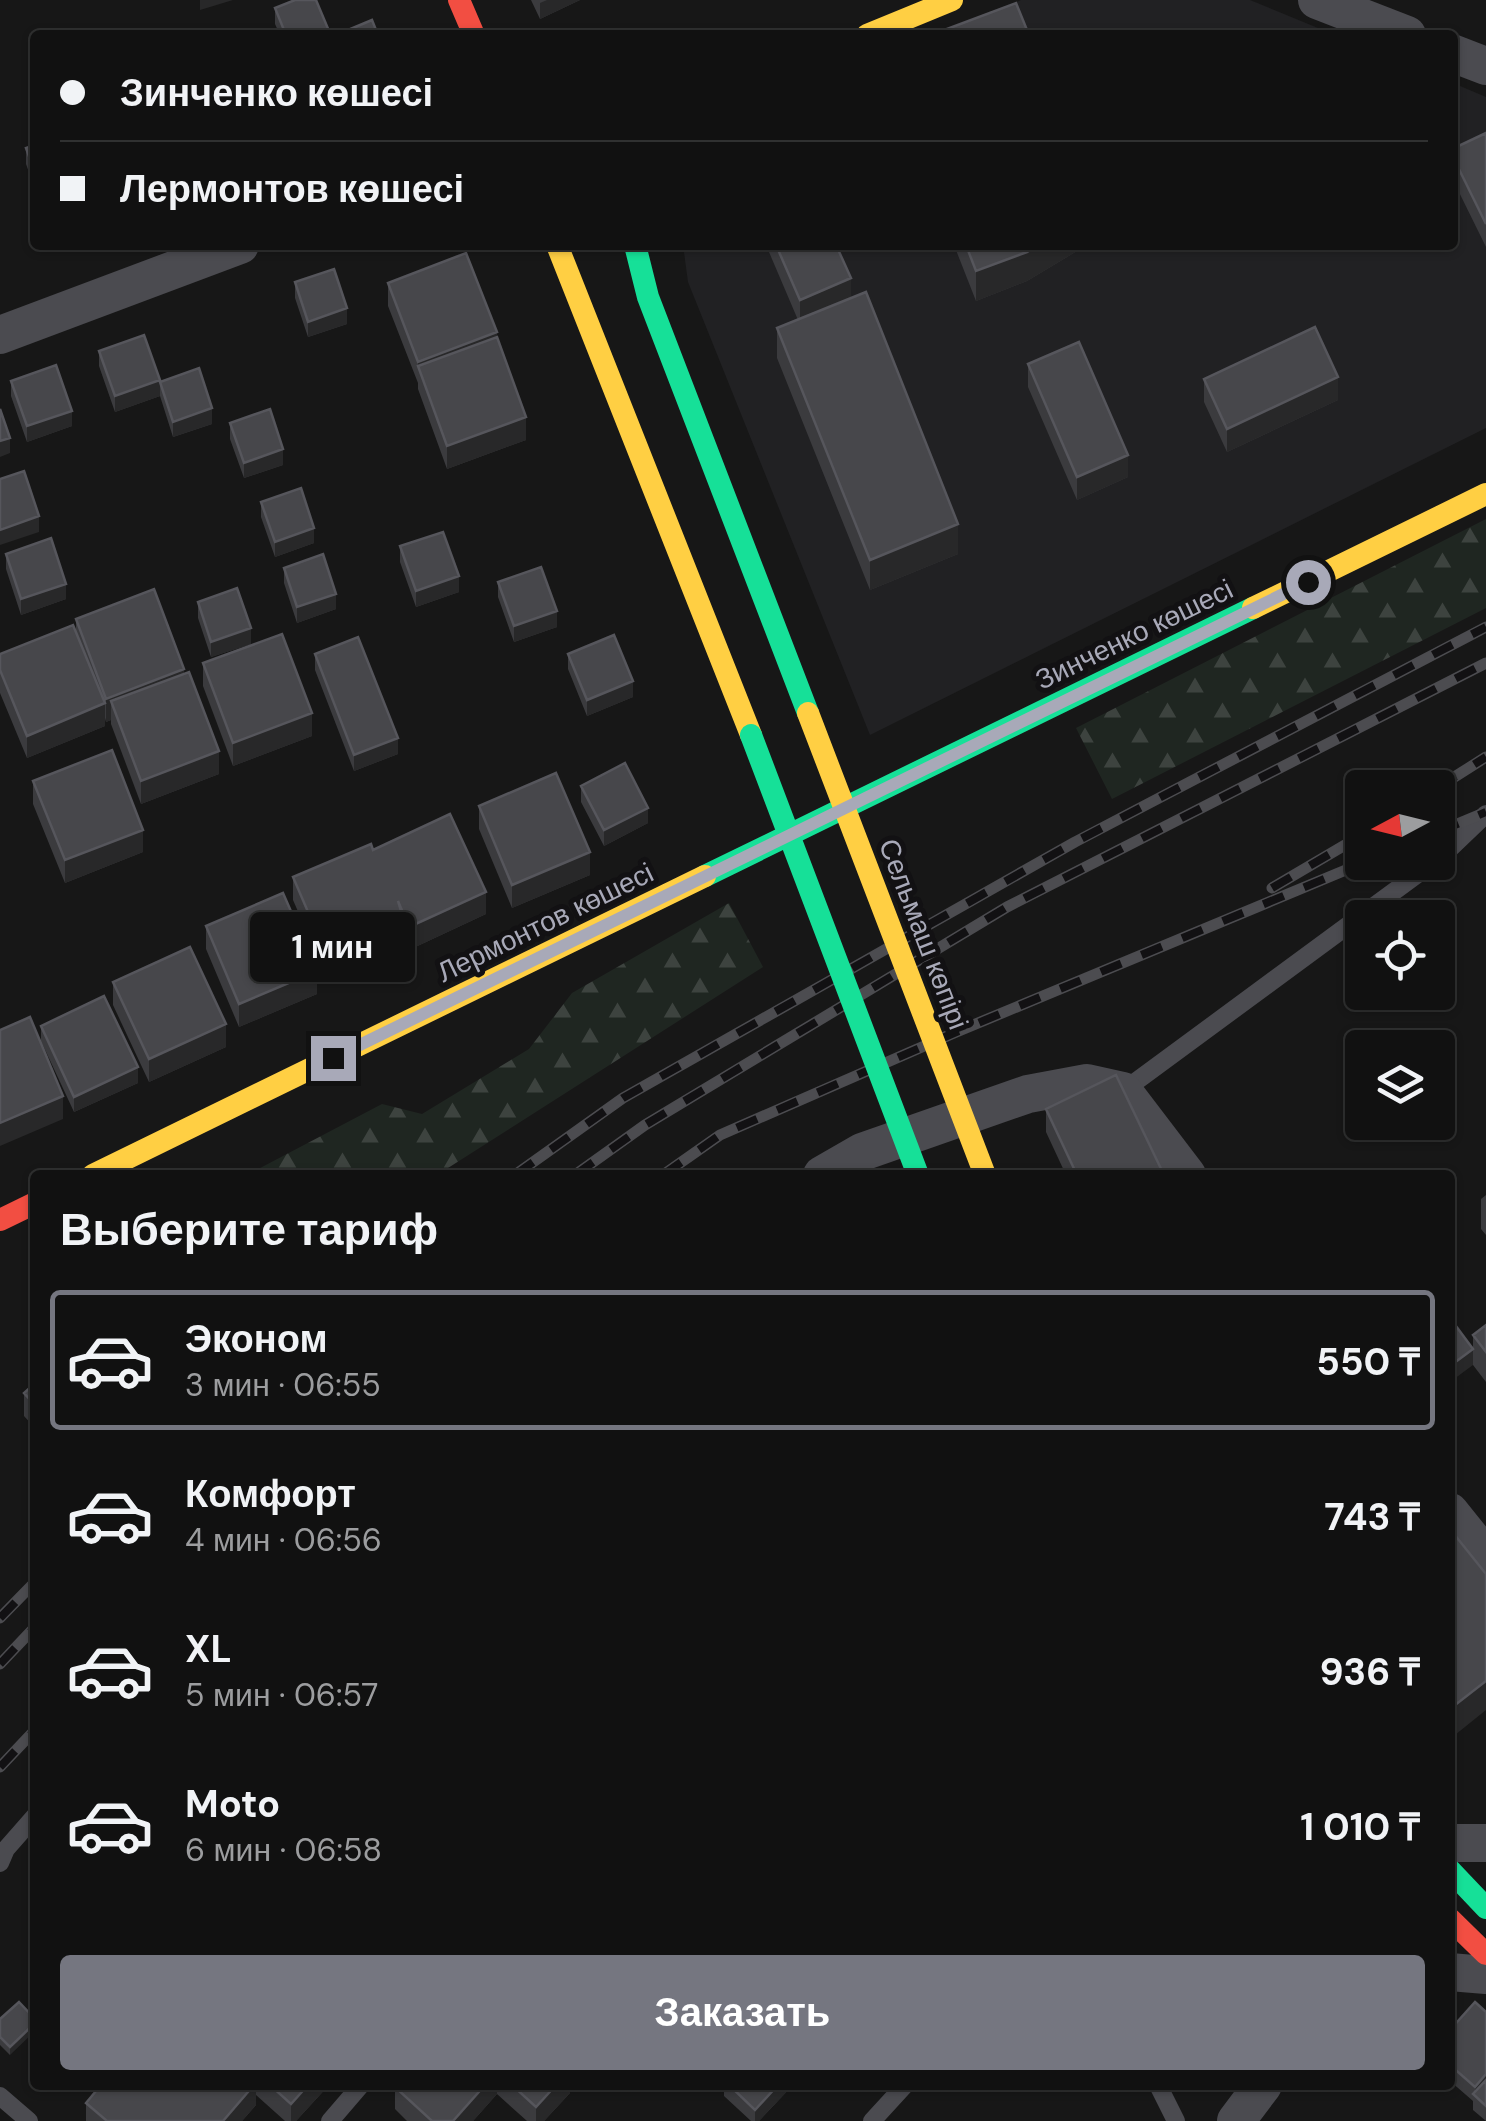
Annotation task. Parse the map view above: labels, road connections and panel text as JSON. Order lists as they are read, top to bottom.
{
  "streets": {
    "main road": ["Зинченко көшесі", "Лермонтов көшесі", "Сельмаш көпірі"]
  },
  "crossings": [
    ["Зинченко көшесі", "Лермонтов көшесі"]
  ],
  "north": "left",
  "page": {
    "banner": ["Зинченко көшесі", "Лермонтов көшесі"],
    "bubble": "1 мин",
    "heading": "Выберите тариф",
    "list": [
      {
        "name": "Эконом",
        "note": "3 мин · 06:55",
        "value": "550 ₸"
      },
      {
        "name": "Комфорт",
        "note": "4 мин · 06:56",
        "value": "743 ₸"
      },
      {
        "name": "XL",
        "note": "5 мин · 06:57",
        "value": "936 ₸"
      },
      {
        "name": "Moto",
        "note": "6 мин · 06:58",
        "value": "1 010 ₸"
      }
    ],
    "buttons": "Заказать"
  }
}
